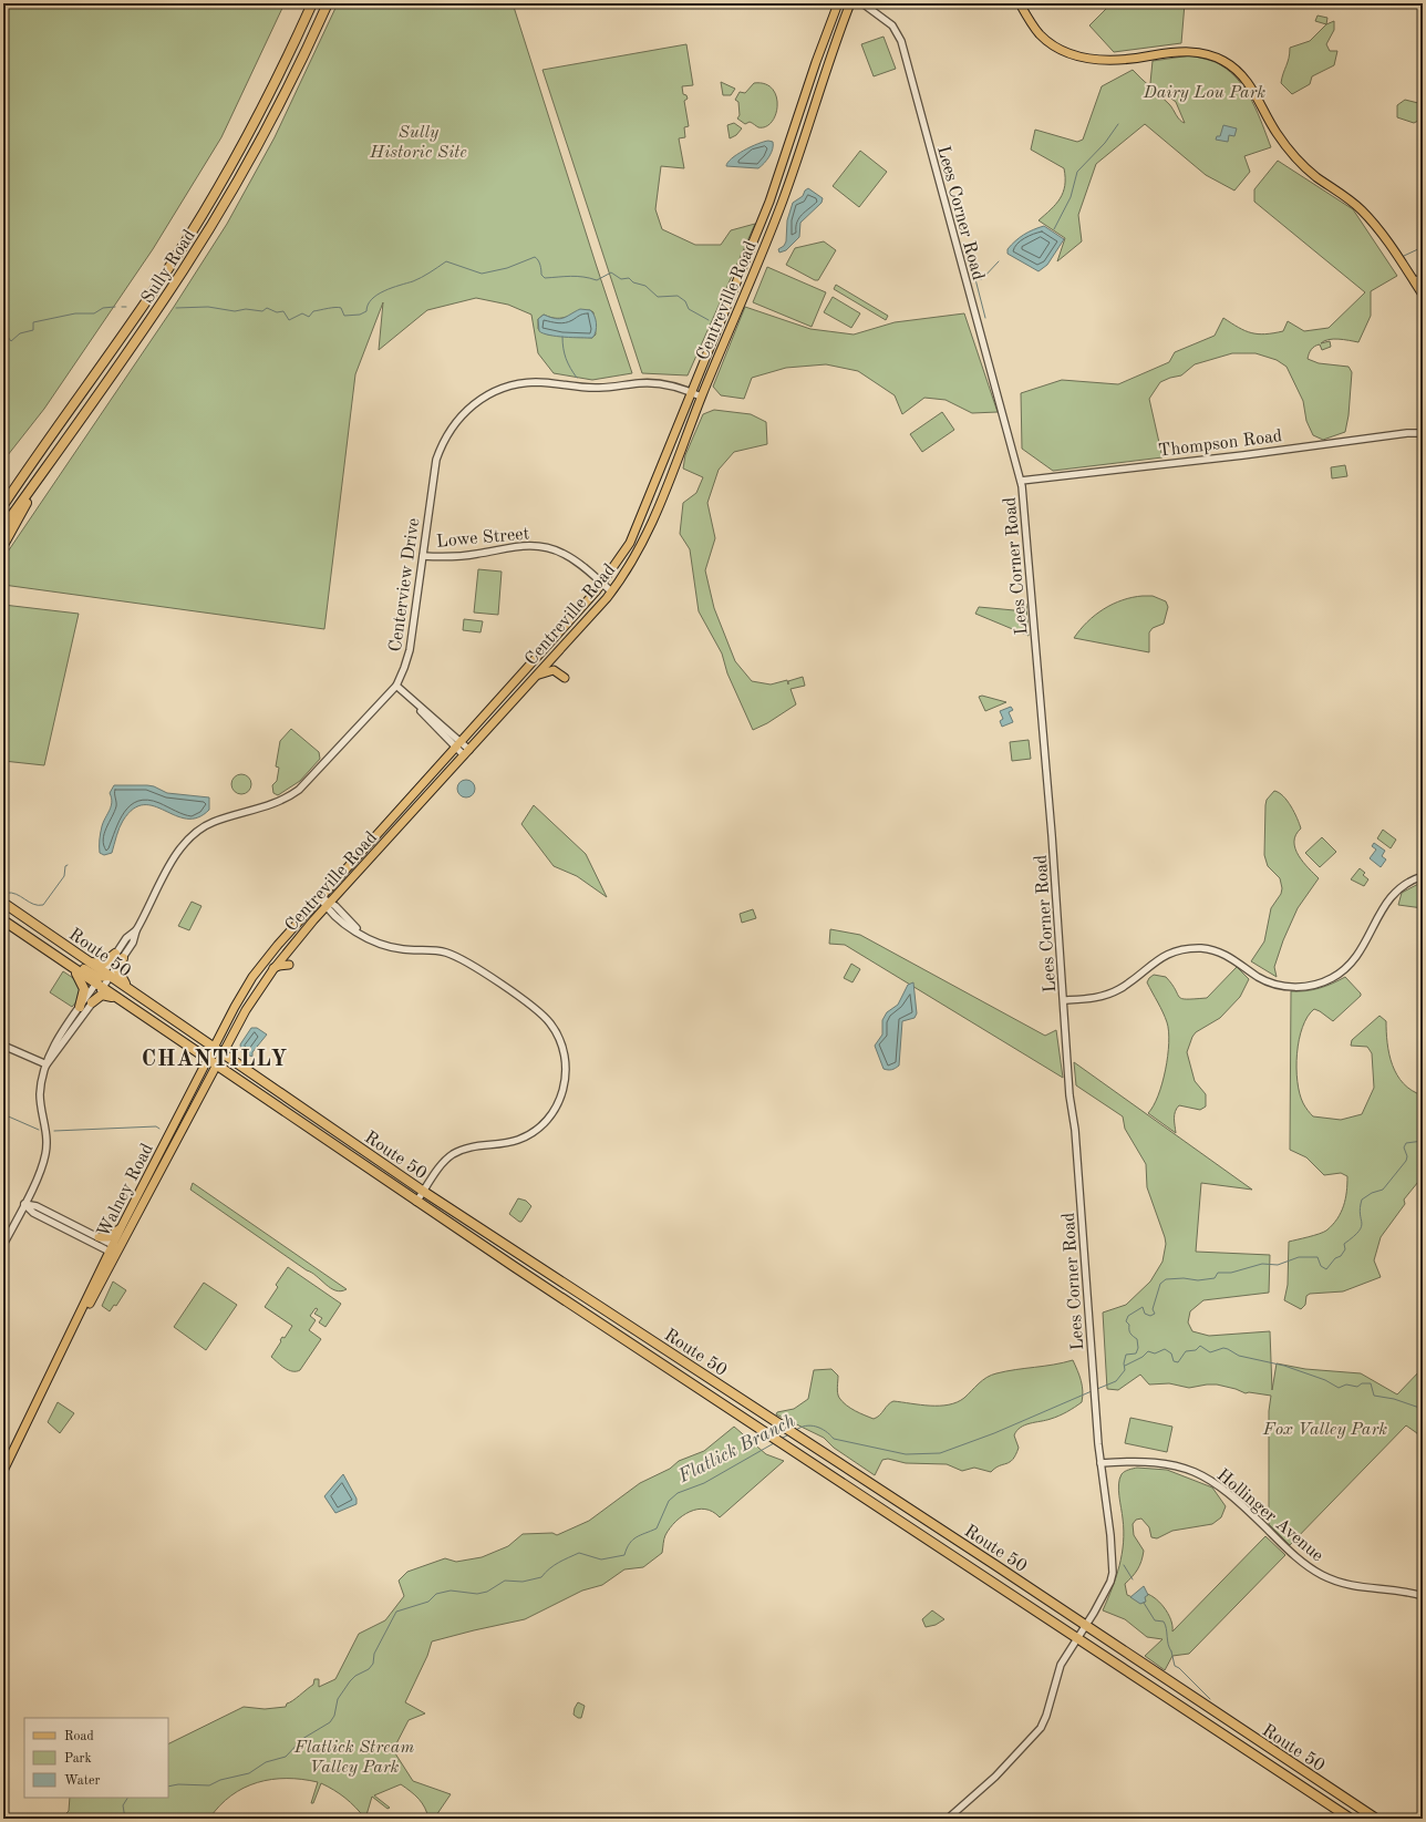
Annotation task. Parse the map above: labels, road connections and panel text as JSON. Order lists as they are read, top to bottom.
{
  "streets": {
    "highway": ["Sully Road", "Route 50"],
    "main road": ["Centreville Road", "Walney Road"],
    "street": [
      "Lees Corner Road",
      "Thompson Road",
      "Lowe Street",
      "Centerview Drive",
      "Hollinger Avenue"
    ]
  },
  "crossings": [
    ["Lees Corner Road", "Thompson Road"],
    ["Lees Corner Road", "Route 50"],
    ["Lees Corner Road", "Hollinger Avenue"],
    ["Centreville Road", "Lowe Street"],
    ["Centreville Road", "Centerview Drive"],
    ["Centreville Road", "Route 50"],
    ["Centreville Road", "Walney Road"],
    ["Lowe Street", "Centerview Drive"],
    ["Centerview Drive", "Route 50"],
    ["Route 50", "Walney Road"]
  ],
  "districts": ["CHANTILLY"],
  "water": ["Flatlick Branch"],
  "parks": [
    "Dairy Lou Park",
    "Sully Historic Site",
    "Fox Valley Park",
    "Flatlick Stream Valley Park"
  ],
  "legend": ["Road", "Park", "Water"]
}
